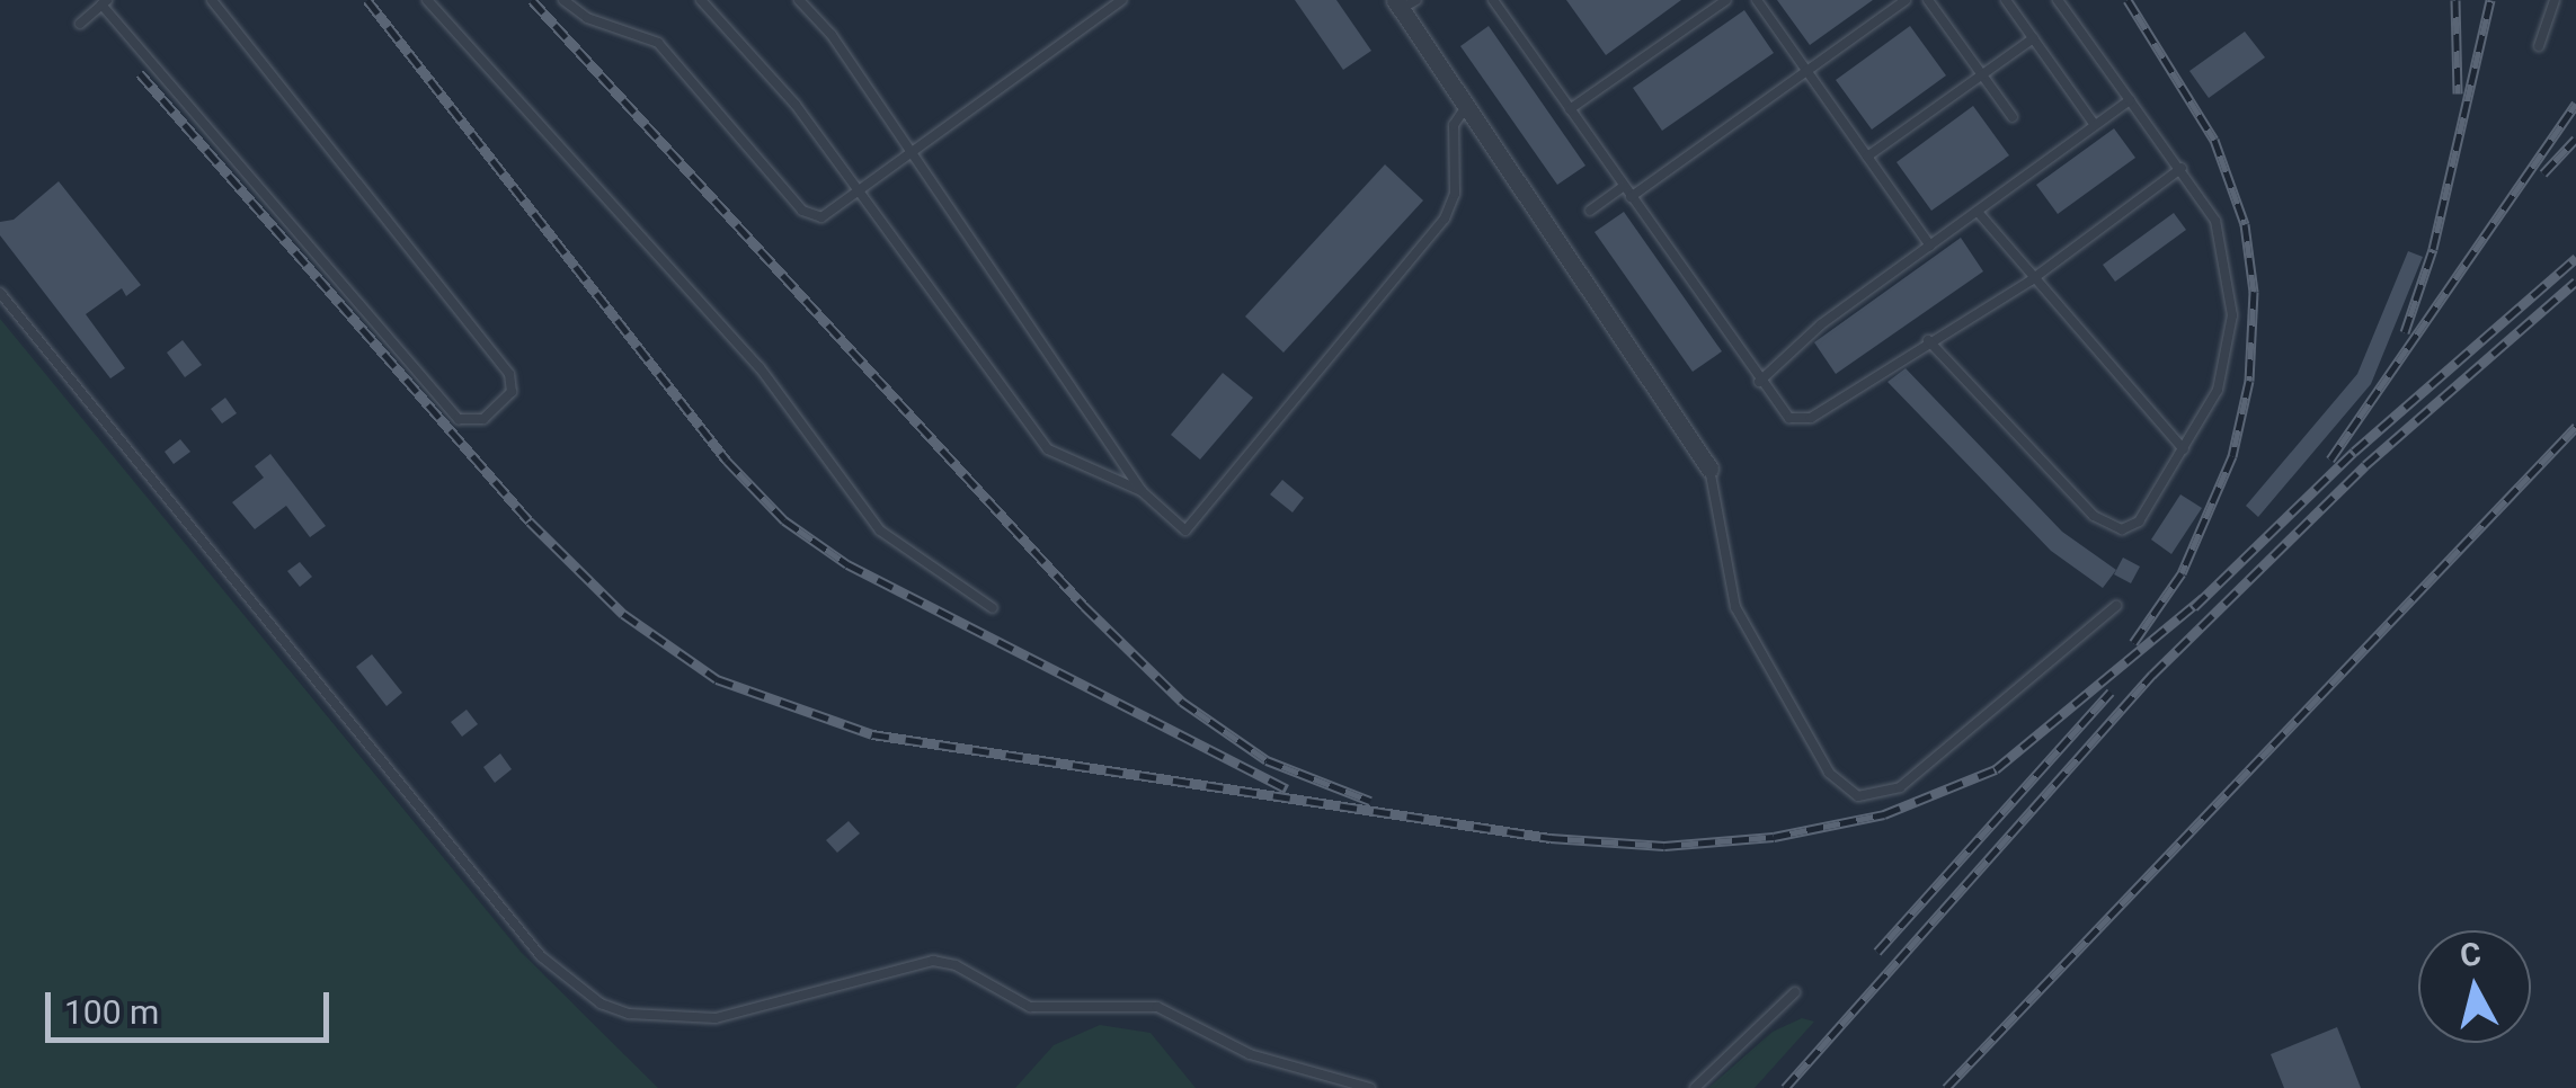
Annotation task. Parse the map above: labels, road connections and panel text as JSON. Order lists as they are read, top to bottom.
{
  "scale_bar": "100 m",
  "north": "top"
}
